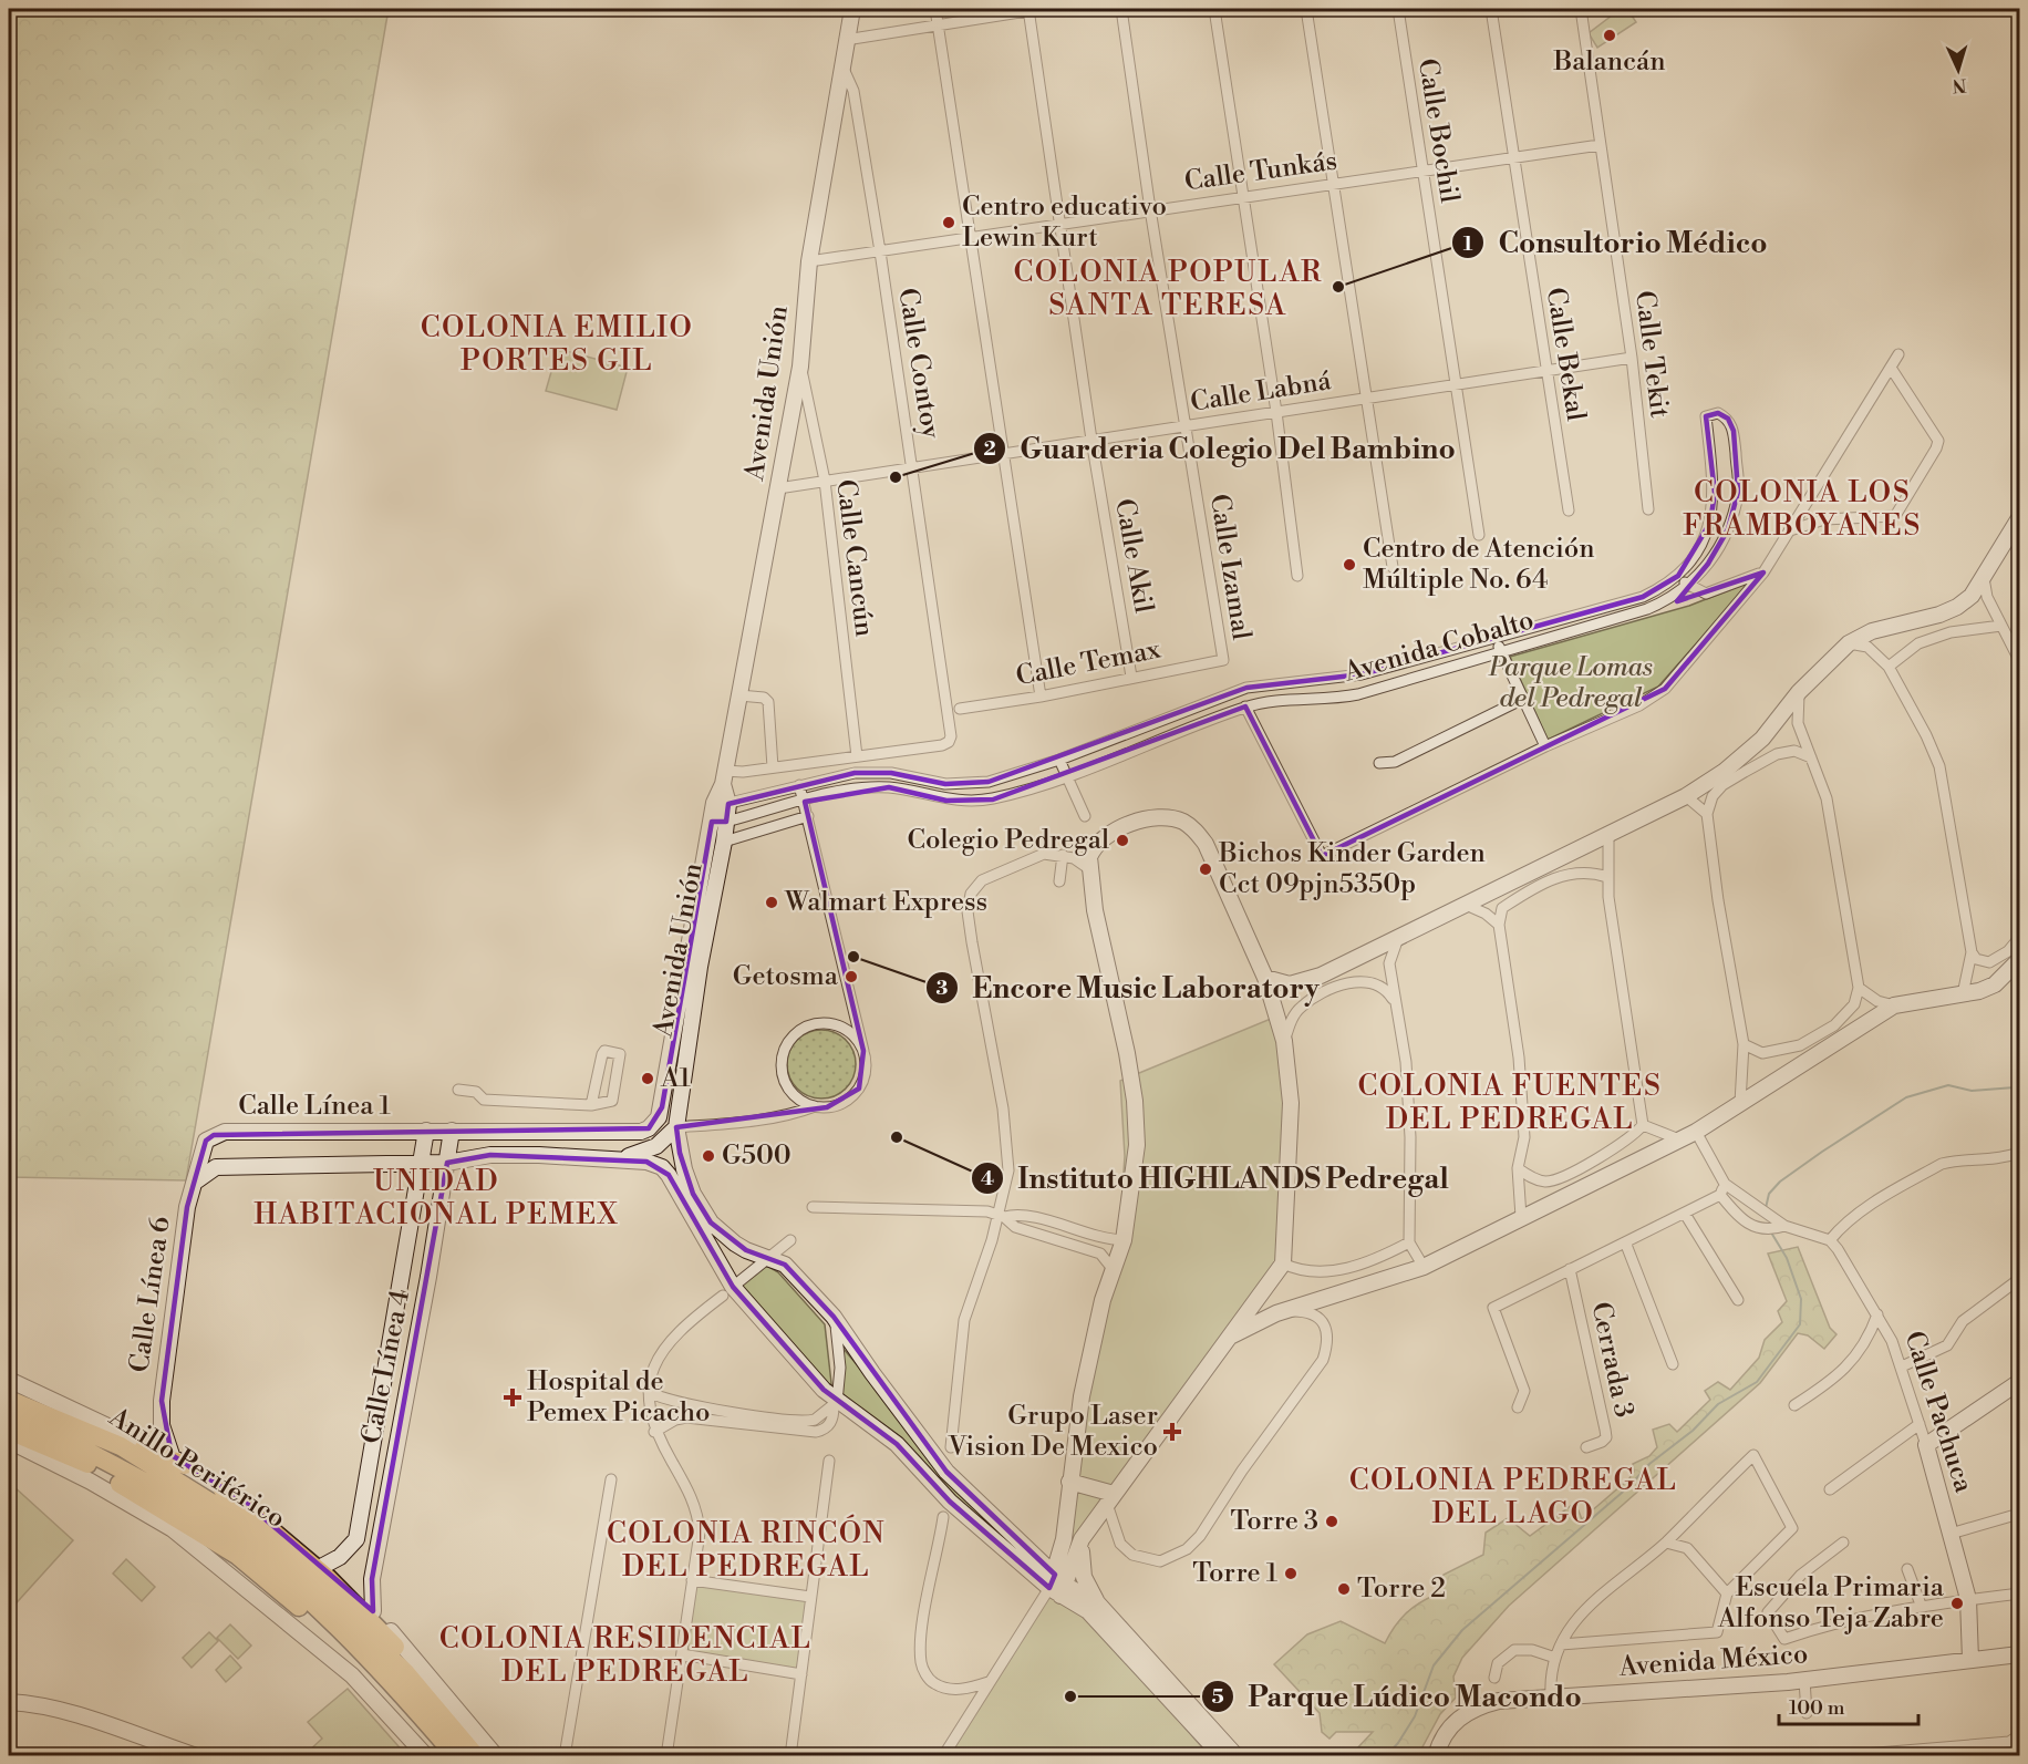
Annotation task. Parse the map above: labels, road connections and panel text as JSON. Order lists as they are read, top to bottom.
{
  "streets": {
    "highway": ["Anillo Periférico"],
    "street": [
      "Calle Bochil",
      "Calle Tunkás",
      "Calle Bekal",
      "Calle Tekit",
      "Calle Contoy",
      "Calle Labná",
      "Avenida Unión",
      "Calle Akil",
      "Calle Cancún",
      "Calle Izamal",
      "Avenida Cobalto",
      "Calle Temax",
      "Calle Línea 1",
      "Calle Línea 6",
      "Cerrada 3",
      "Calle Línea 4",
      "Calle Pachuca",
      "Avenida México"
    ]
  },
  "crossings": [
    ["Calle Bochil", "Calle Tunkás"],
    ["Calle Bochil", "Calle Labná"],
    ["Calle Tunkás", "Calle Bekal"],
    ["Calle Tunkás", "Calle Tekit"],
    ["Calle Tunkás", "Calle Contoy"],
    ["Calle Tunkás", "Avenida Unión"],
    ["Calle Tunkás", "Calle Akil"],
    ["Calle Tunkás", "Calle Izamal"],
    ["Calle Bekal", "Calle Labná"],
    ["Calle Tekit", "Calle Labná"],
    ["Calle Contoy", "Calle Labná"],
    ["Calle Contoy", "Avenida Unión"],
    ["Calle Contoy", "Calle Cancún"],
    ["Calle Labná", "Avenida Unión"],
    ["Calle Labná", "Calle Akil"],
    ["Calle Labná", "Calle Cancún"],
    ["Calle Labná", "Calle Izamal"],
    ["Avenida Unión", "Calle Cancún"],
    ["Avenida Unión", "Avenida Cobalto"],
    ["Avenida Unión", "Calle Línea 1"],
    ["Calle Akil", "Calle Temax"],
    ["Calle Izamal", "Calle Temax"],
    ["Calle Línea 1", "Calle Línea 6"],
    ["Calle Línea 1", "Calle Línea 4"],
    ["Calle Pachuca", "Avenida México"]
  ],
  "districts": [
    "COLONIA POPULAR SANTA TERESA",
    "COLONIA EMILIO PORTES GIL",
    "COLONIA LOS FRAMBOYANES",
    "COLONIA FUENTES DEL PEDREGAL",
    "UNIDAD HABITACIONAL PEMEX",
    "COLONIA PEDREGAL DEL LAGO",
    "COLONIA RINCÓN DEL PEDREGAL",
    "COLONIA RESIDENCIAL DEL PEDREGAL"
  ],
  "parks": ["Parque Lomas del Pedregal"],
  "places": {
    "other": [
      "Balancán",
      "Centro educativo Lewin Kurt",
      "Consultorio Médico",
      "Guarderia Colegio Del Bambino",
      "Centro de Atención Múltiple No. 64",
      "Colegio Pedregal",
      "Bichos Kinder Garden Cct 09pjn5350p",
      "Walmart Express",
      "Encore Music Laboratory",
      "Getosma",
      "A1",
      "Instituto HIGHLANDS Pedregal",
      "G500",
      "Torre 3",
      "Torre 1",
      "Torre 2",
      "Escuela Primaria Alfonso Teja Zabre",
      "Parque Lúdico Macondo"
    ],
    "health": ["Hospital de Pemex Picacho", "Grupo Laser Vision De Mexico"]
  },
  "scale_bar": "100 m",
  "north": "bottom"
}
